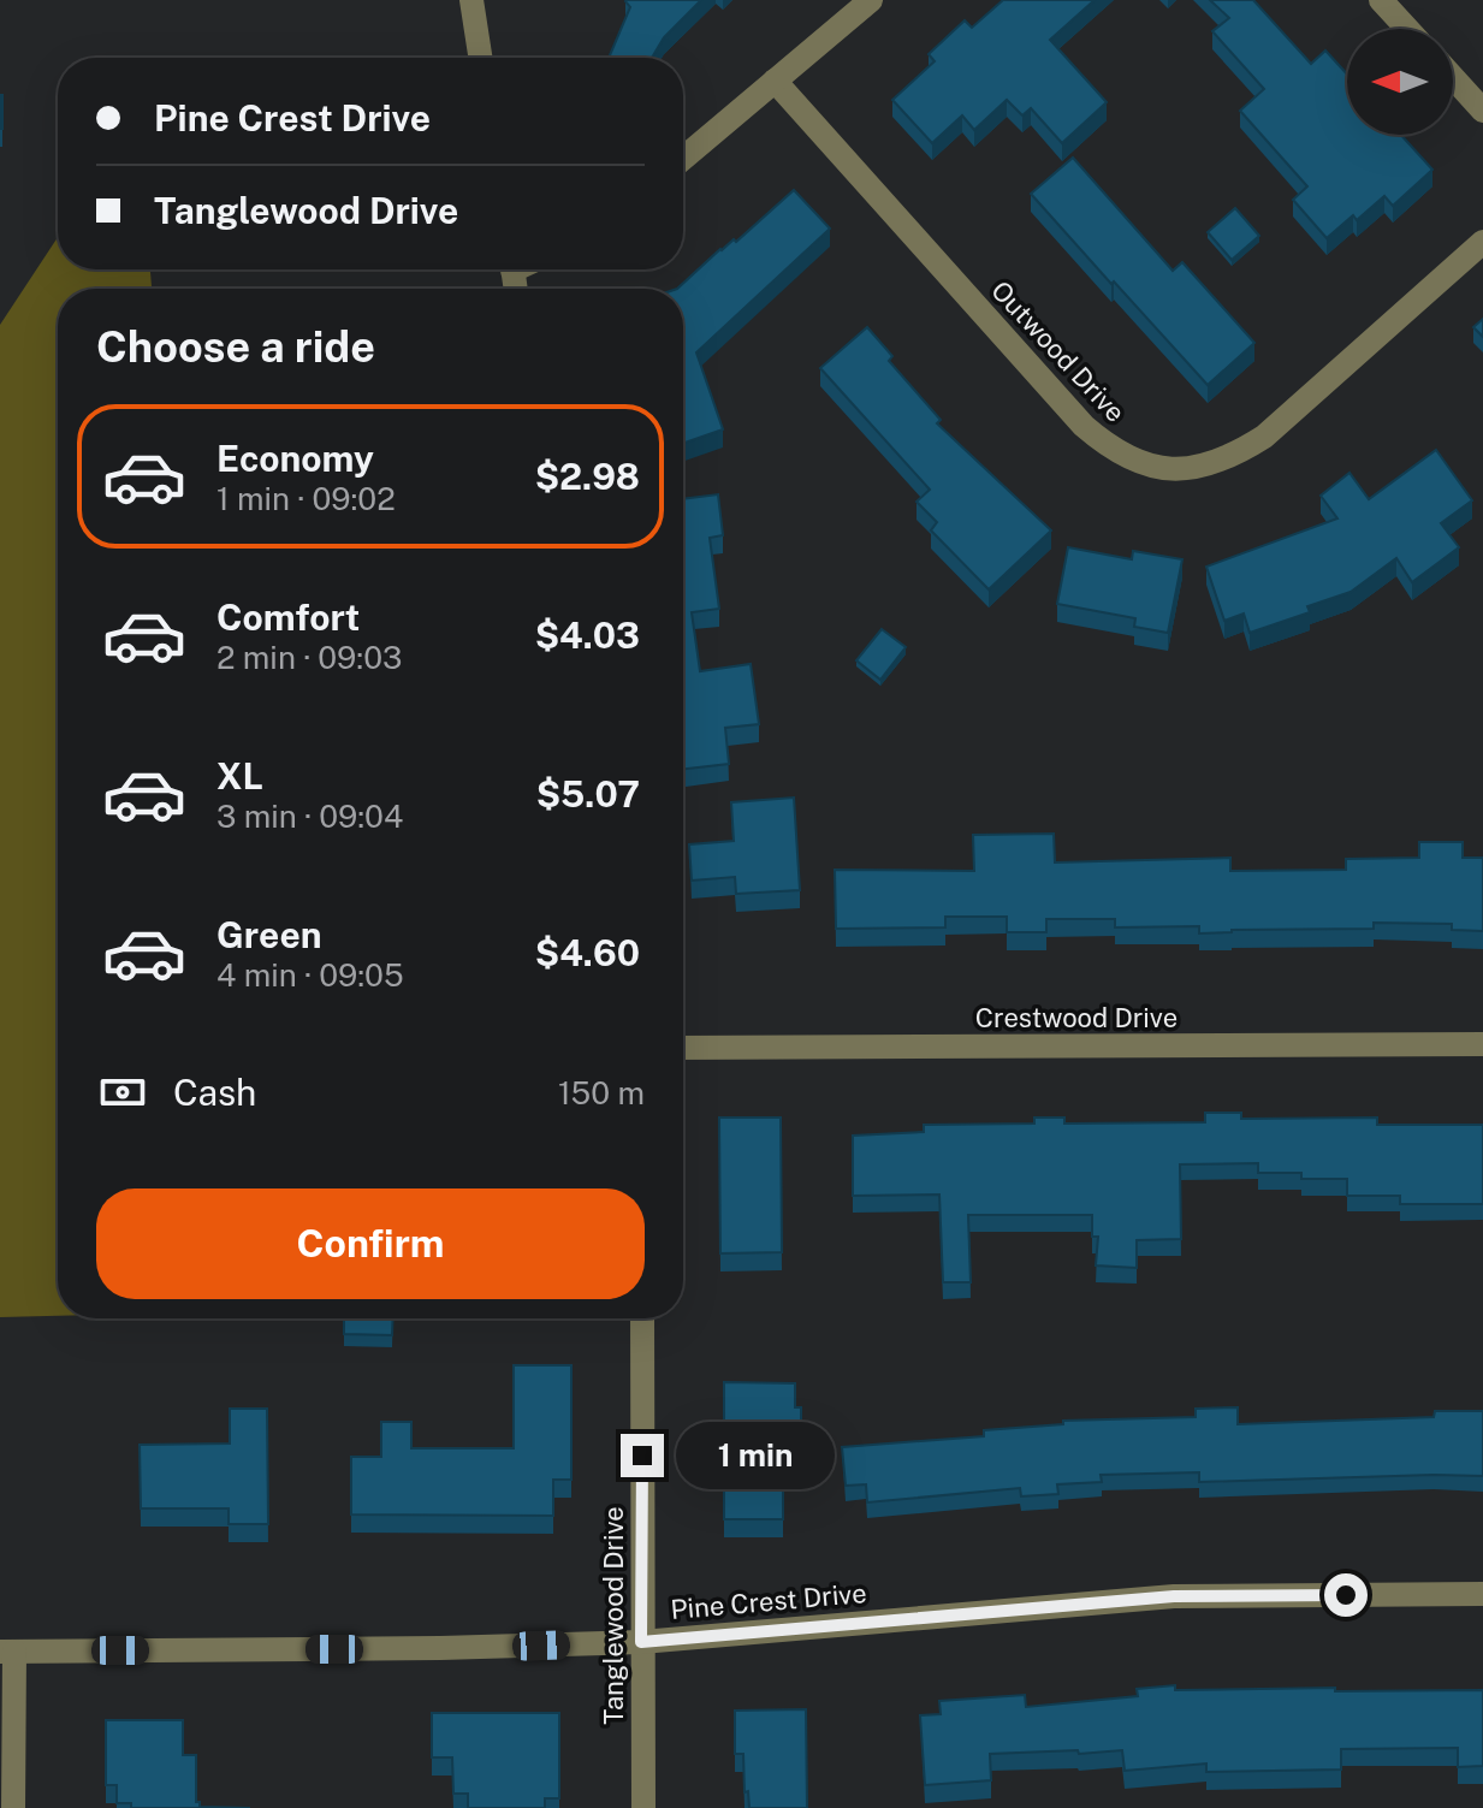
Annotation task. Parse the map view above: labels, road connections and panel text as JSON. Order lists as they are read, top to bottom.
{
  "streets": {
    "street": [
      "Outwood Drive",
      "Crestwood Drive",
      "Pine Crest Drive",
      "Tanglewood Drive"
    ]
  },
  "crossings": [
    ["Pine Crest Drive", "Tanglewood Drive"]
  ],
  "north": "left",
  "page": {
    "banner": ["Pine Crest Drive", "Tanglewood Drive"],
    "heading": "Choose a ride",
    "list": [
      {
        "name": "Economy",
        "note": "1 min · 09:02",
        "value": "$2.98"
      },
      {
        "name": "Comfort",
        "note": "2 min · 09:03",
        "value": "$4.03"
      },
      {
        "name": "XL",
        "note": "3 min · 09:04",
        "value": "$5.07"
      },
      {
        "name": "Green",
        "note": "4 min · 09:05",
        "value": "$4.60"
      }
    ],
    "pay": ["Cash", "150 m"],
    "buttons": "Confirm",
    "bubble": "1 min"
  }
}
